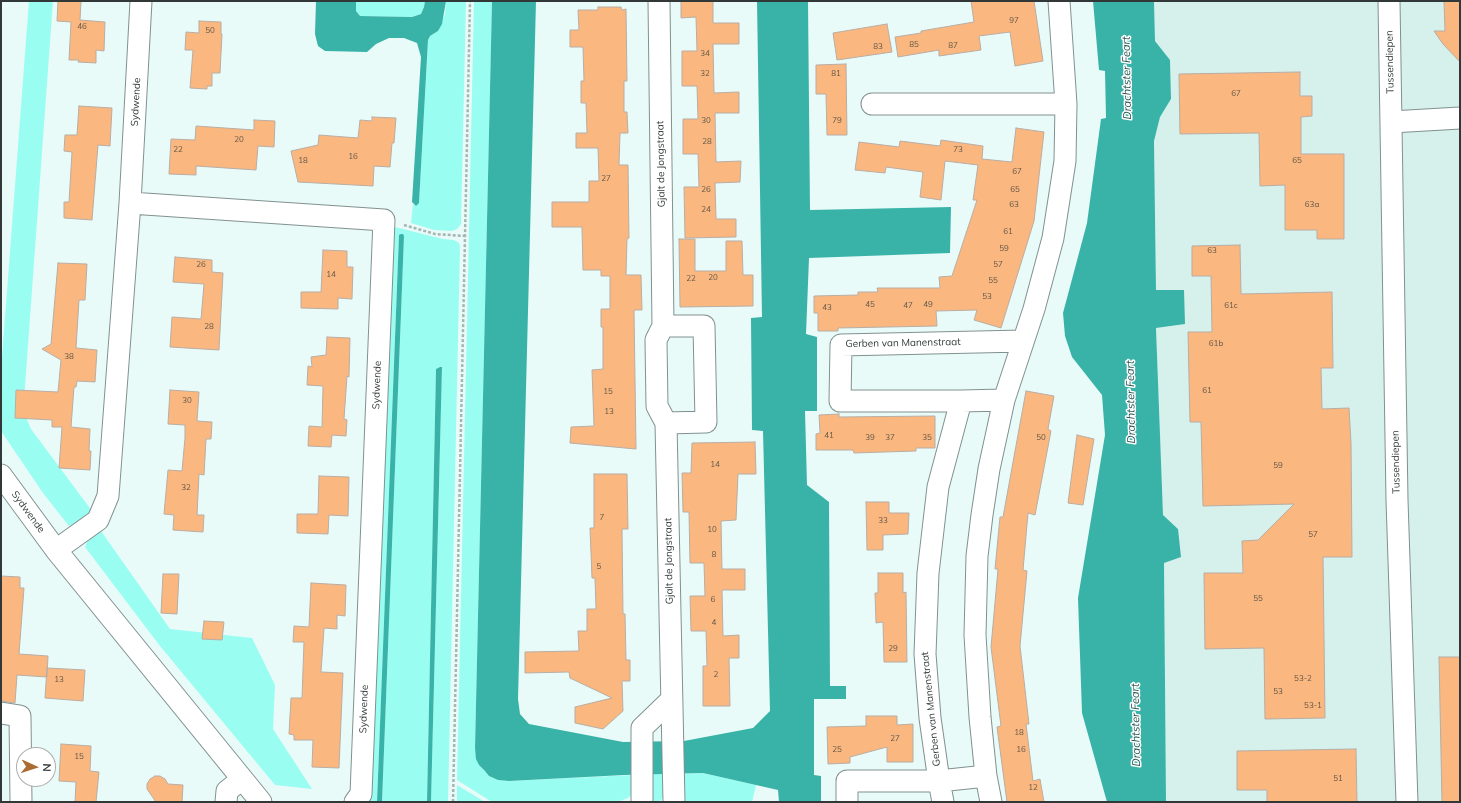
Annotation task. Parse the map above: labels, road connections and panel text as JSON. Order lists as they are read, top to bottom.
{
  "streets": {
    "street": [
      "Tussendiepen",
      "Sydwende",
      "Gjalt de Jongstraat",
      "Gerben van Manenstraat"
    ]
  },
  "water": ["Drachtster Feart"],
  "house_numbers": [
    "97",
    "46",
    "50",
    "85",
    "87",
    "83",
    "34",
    "32",
    "81",
    "67",
    "30",
    "79",
    "20",
    "28",
    "22",
    "73",
    "16",
    "18",
    "65",
    "67",
    "27",
    "26",
    "65",
    "63",
    "63a",
    "24",
    "61",
    "59",
    "63",
    "26",
    "57",
    "14",
    "20",
    "22",
    "55",
    "53",
    "45",
    "49",
    "47",
    "61c",
    "43",
    "28",
    "61b",
    "38",
    "61",
    "15",
    "30",
    "13",
    "41",
    "39",
    "37",
    "35",
    "50",
    "14",
    "59",
    "32",
    "7",
    "33",
    "10",
    "57",
    "8",
    "5",
    "55",
    "6",
    "4",
    "29",
    "2",
    "53-2",
    "13",
    "53",
    "53-1",
    "18",
    "27",
    "25",
    "16",
    "15",
    "51",
    "12"
  ],
  "north": "right"
}
